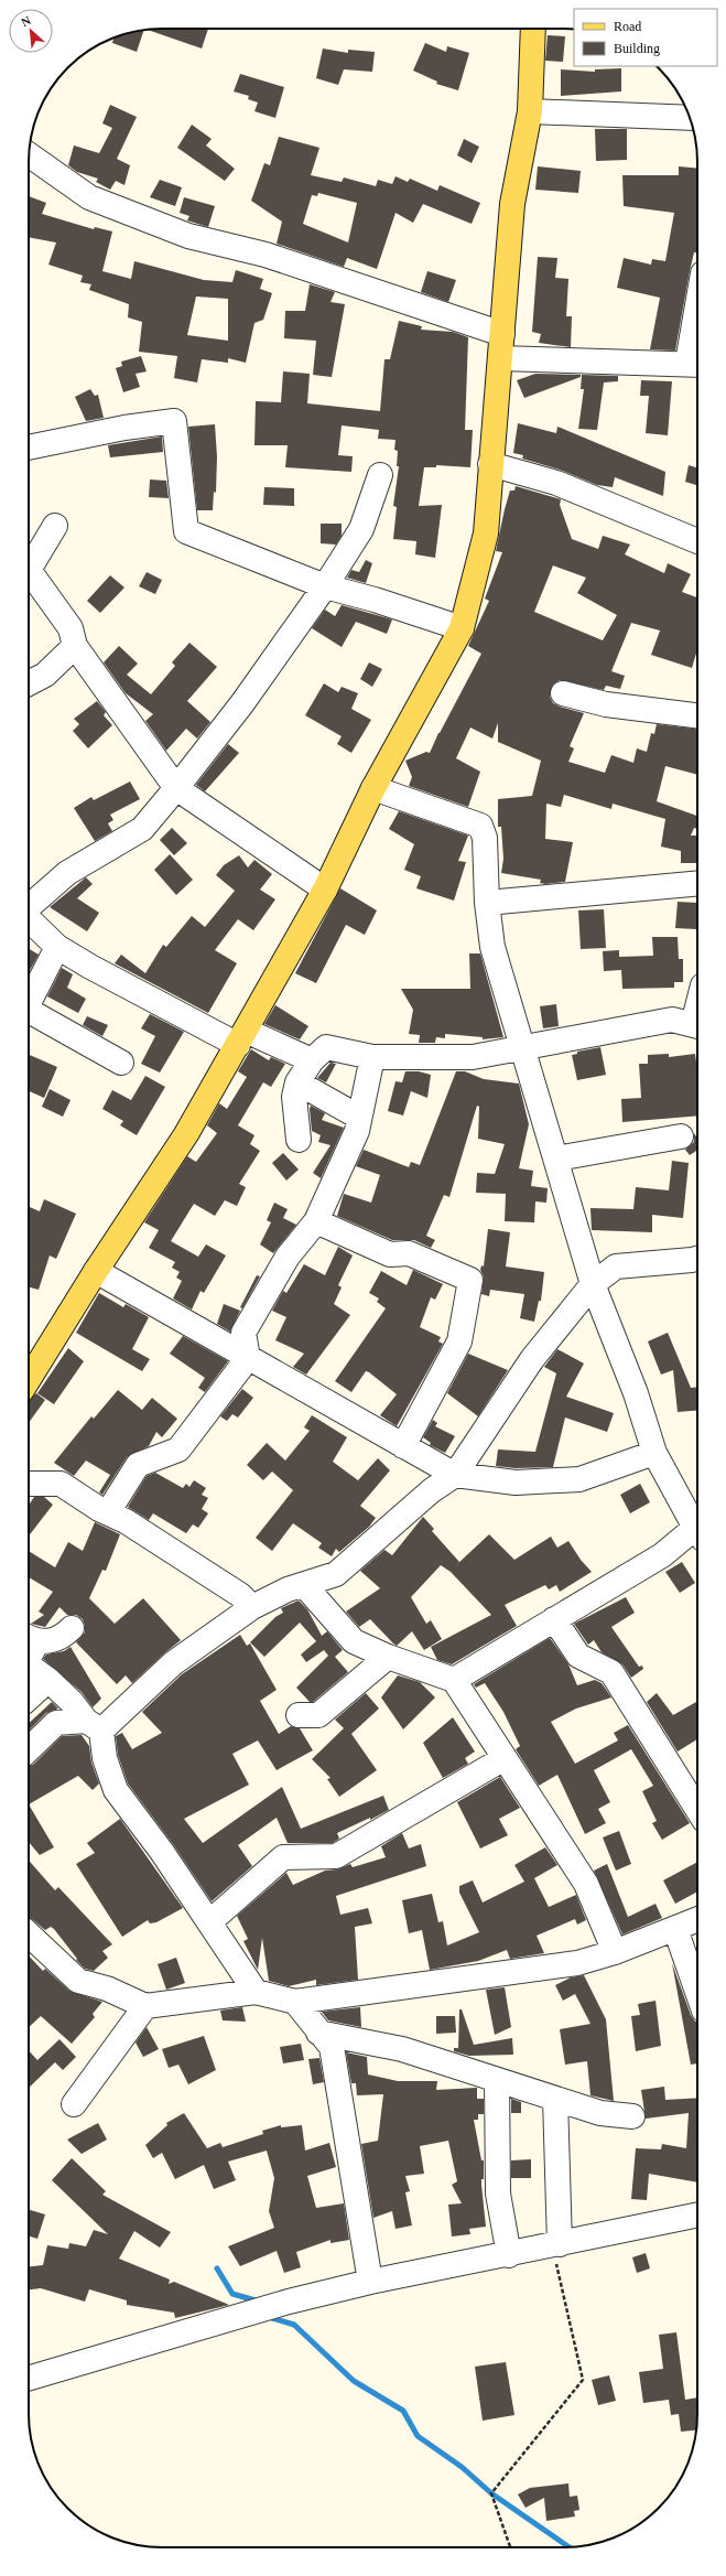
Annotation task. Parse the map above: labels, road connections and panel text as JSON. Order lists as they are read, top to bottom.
{
  "legend": ["Road", "Building"],
  "north": "top left"
}
